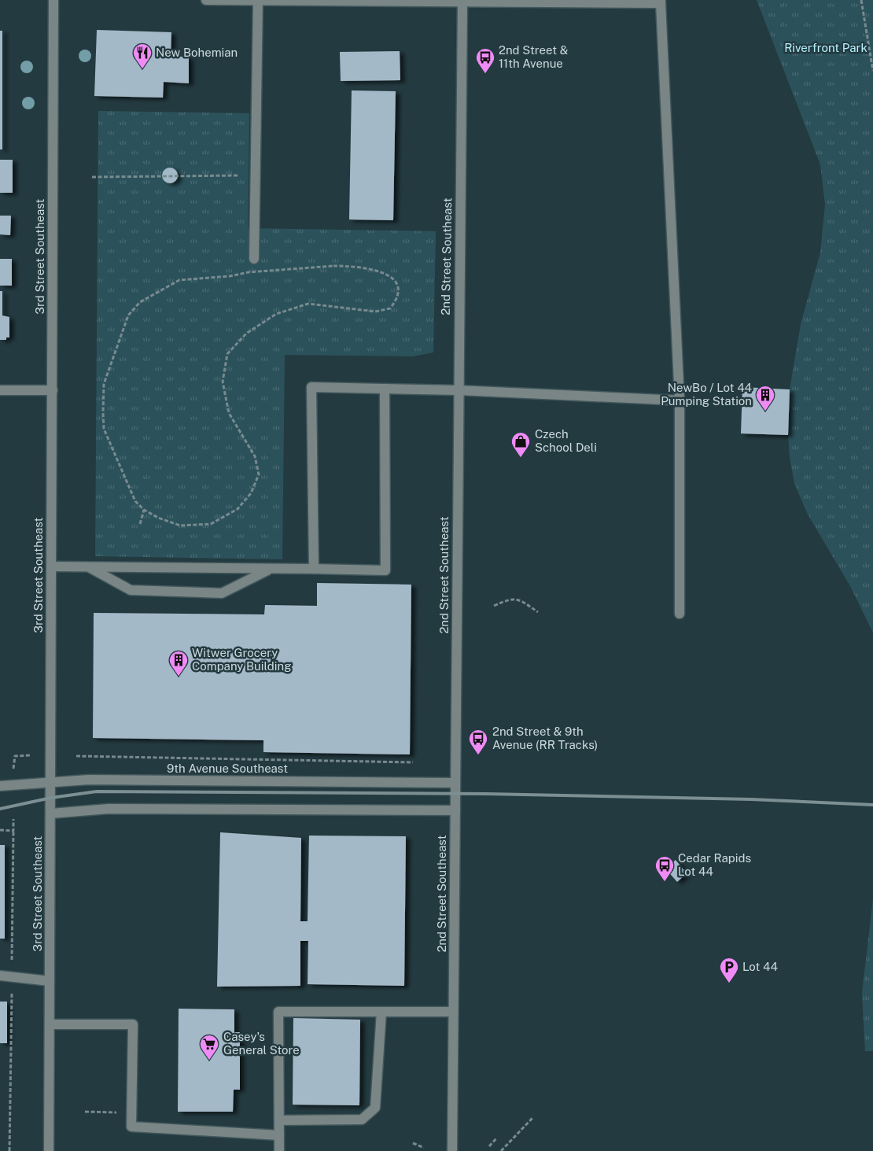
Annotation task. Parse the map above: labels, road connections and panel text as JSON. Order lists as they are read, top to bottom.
{
  "streets": {
    "street": ["3rd Street Southeast", "2nd Street Southeast", "9th Avenue Southeast"]
  },
  "crossings": [
    ["3rd Street Southeast", "9th Avenue Southeast"],
    ["2nd Street Southeast", "9th Avenue Southeast"]
  ],
  "parks": ["Riverfront Park"],
  "places": {
    "restaurant": ["New Bohemian"],
    "bus stop": ["2nd Street & 11th Avenue", "2nd Street & 9th Avenue (RR Tracks)", "Cedar Rapids Lot 44"],
    "building": ["NewBo / Lot 44 Pumping Station", "Witwer Grocery Company Building"],
    "shop": ["Czech School Deli"],
    "parking": ["Lot 44"],
    "supermarket": ["Casey's General Store"]
  }
}
